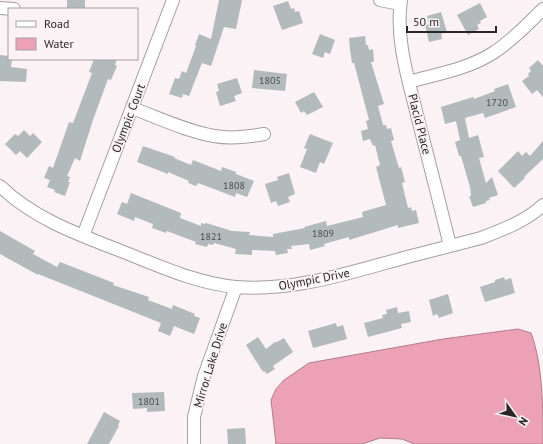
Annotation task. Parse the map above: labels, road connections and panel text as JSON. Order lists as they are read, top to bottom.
{
  "streets": {
    "street": [
      "Olympic Court",
      "Placid Place",
      "Olympic Drive",
      "Mirror Lake Drive"
    ]
  },
  "crossings": [
    ["Olympic Court", "Olympic Drive"],
    ["Placid Place", "Olympic Drive"],
    ["Olympic Drive", "Mirror Lake Drive"]
  ],
  "house_numbers": [
    "1805",
    "1720",
    "1808",
    "1809",
    "1821",
    "1801"
  ],
  "legend": ["Road", "Water"],
  "scale_bar": "50 m",
  "north": "bottom right"
}
